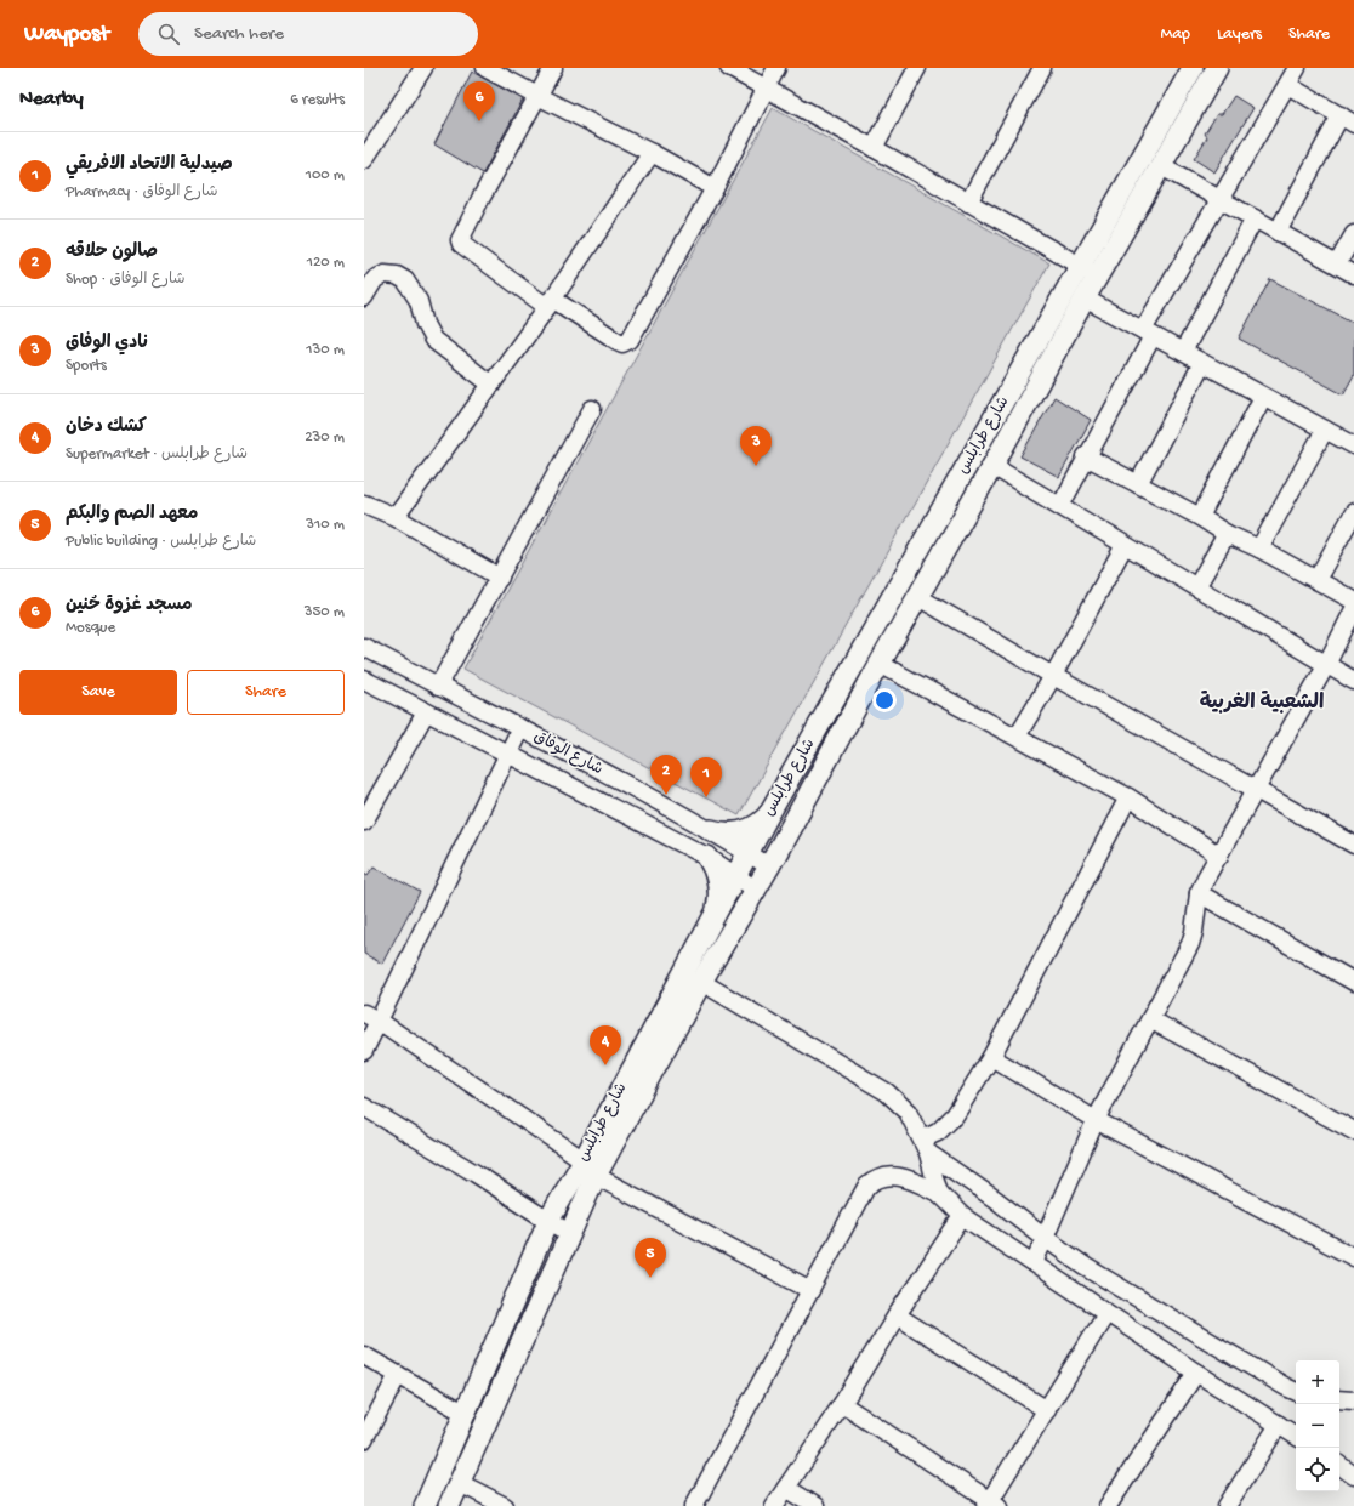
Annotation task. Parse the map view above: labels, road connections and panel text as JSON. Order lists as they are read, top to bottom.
{
  "streets": {
    "main road": ["شارع طرابلس"],
    "street": ["شارع الوفاق"]
  },
  "crossings": [
    ["شارع طرابلس", "شارع الوفاق"]
  ],
  "districts": ["الشعبية الغربية"],
  "page": {
    "header": "Waypost",
    "search": "Search here",
    "nav": ["Map", "Layers", "Share"],
    "heading": ["Nearby", "6 results"],
    "pins": [
      "6",
      "3",
      "2",
      "1",
      "4",
      "5"
    ],
    "list": [
      {
        "mark": "1",
        "name": "صيدلية الاتحاد الافريقي",
        "note": "Pharmacy · شارع الوفاق",
        "value": "100 m"
      },
      {
        "mark": "2",
        "name": "صالون حلاقه",
        "note": "Shop · شارع الوفاق",
        "value": "120 m"
      },
      {
        "mark": "3",
        "name": "نادي الوفاق",
        "note": "Sports",
        "value": "130 m"
      },
      {
        "mark": "4",
        "name": "كشك دخان",
        "note": "Supermarket · شارع طرابلس",
        "value": "230 m"
      },
      {
        "mark": "5",
        "name": "معهد الصم والبكم",
        "note": "Public building · شارع طرابلس",
        "value": "310 m"
      },
      {
        "mark": "6",
        "name": "مسجد غزوة حُنين",
        "note": "Mosque",
        "value": "350 m"
      }
    ],
    "buttons": ["Save", "Share"],
    "map_buttons": ["+", "−"]
  }
}
